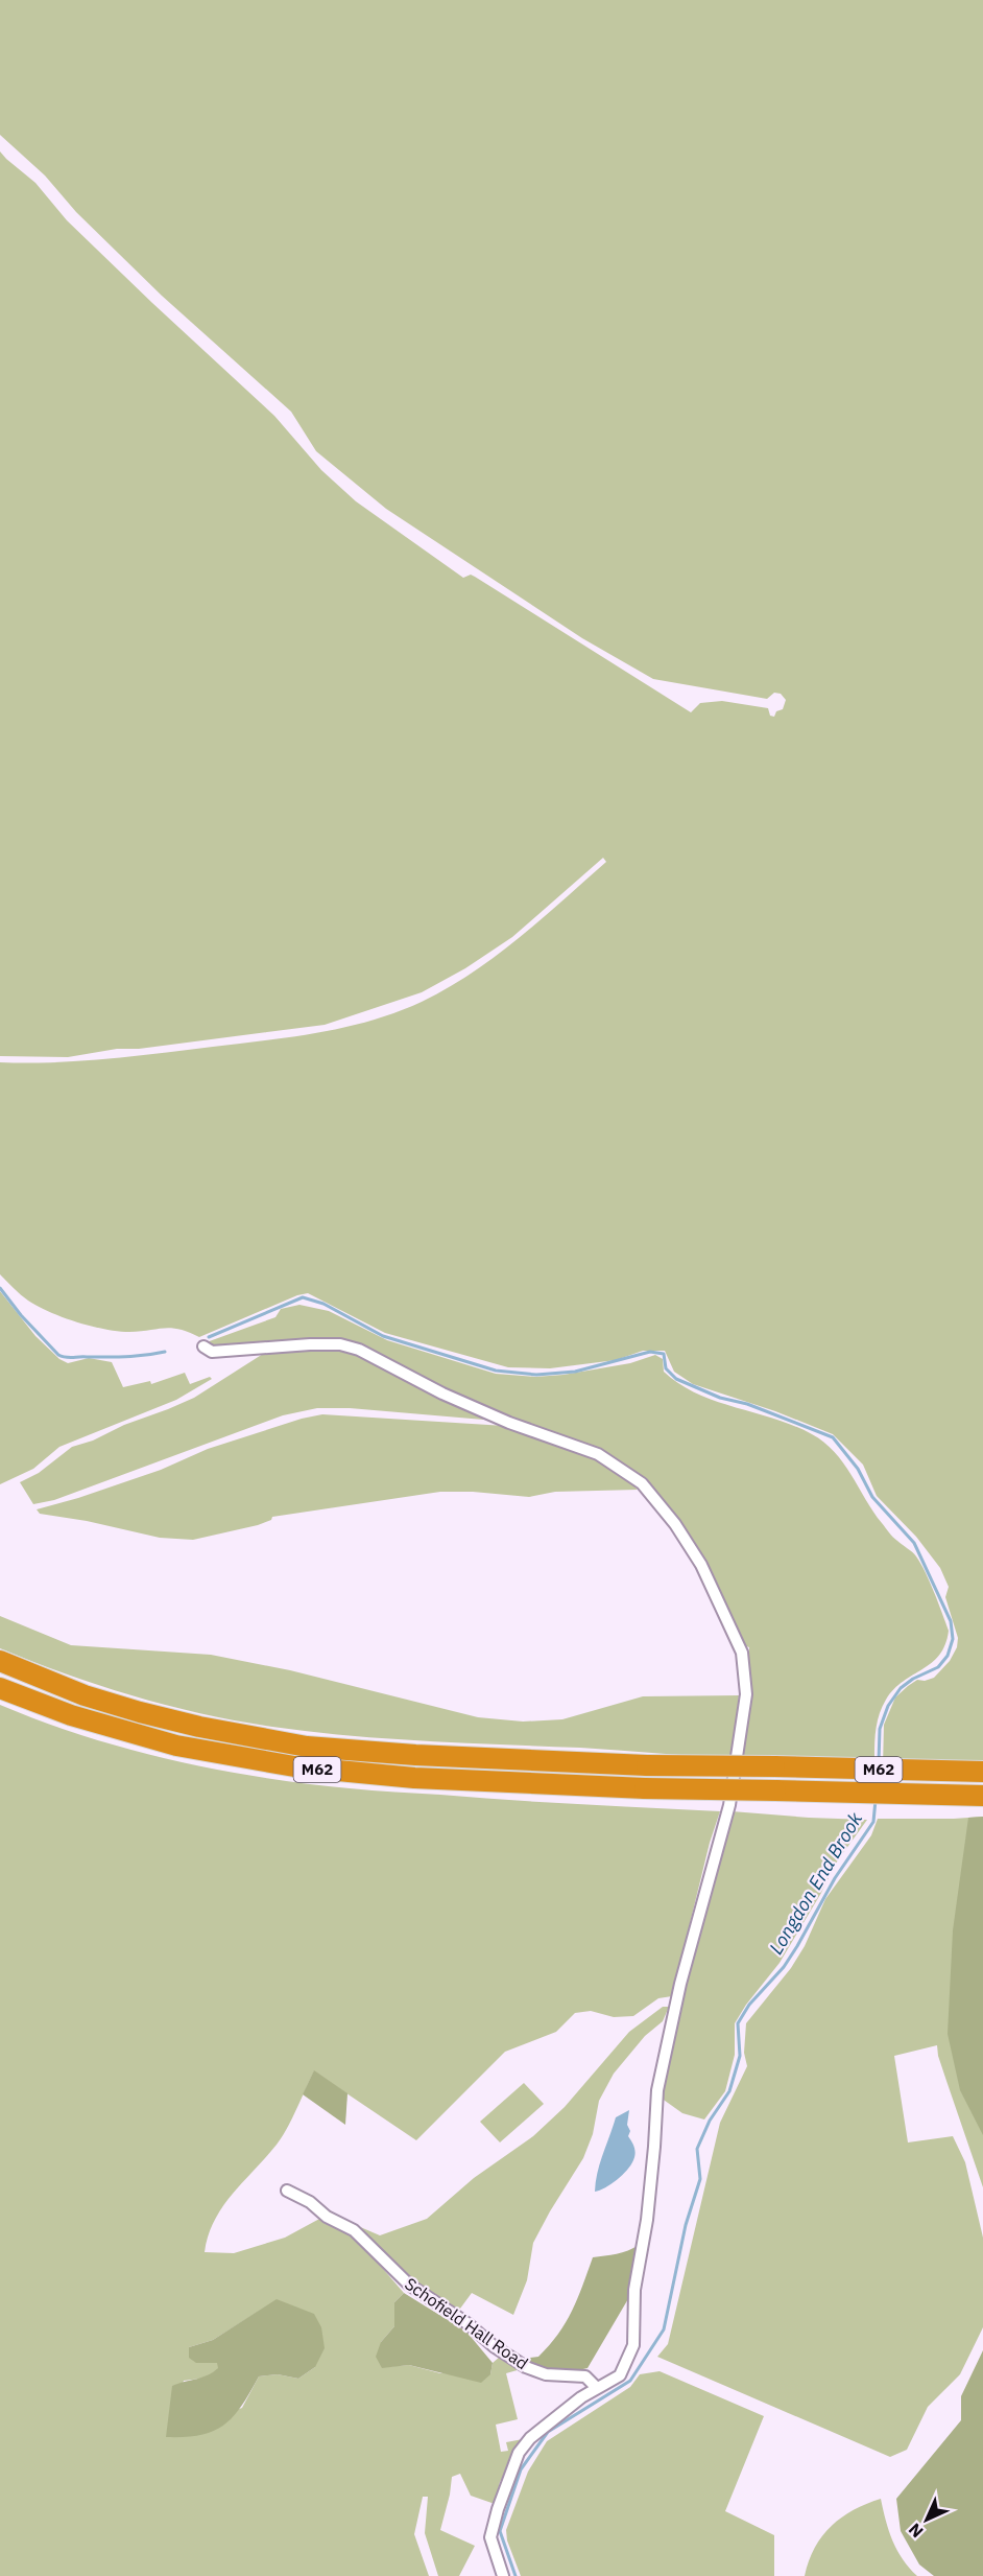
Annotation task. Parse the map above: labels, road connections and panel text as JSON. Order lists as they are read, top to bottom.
{
  "streets": {
    "highway": ["M62"],
    "street": ["Schofield Hall Road"]
  },
  "water": ["Longdon End Brook"],
  "north": "bottom left"
}
